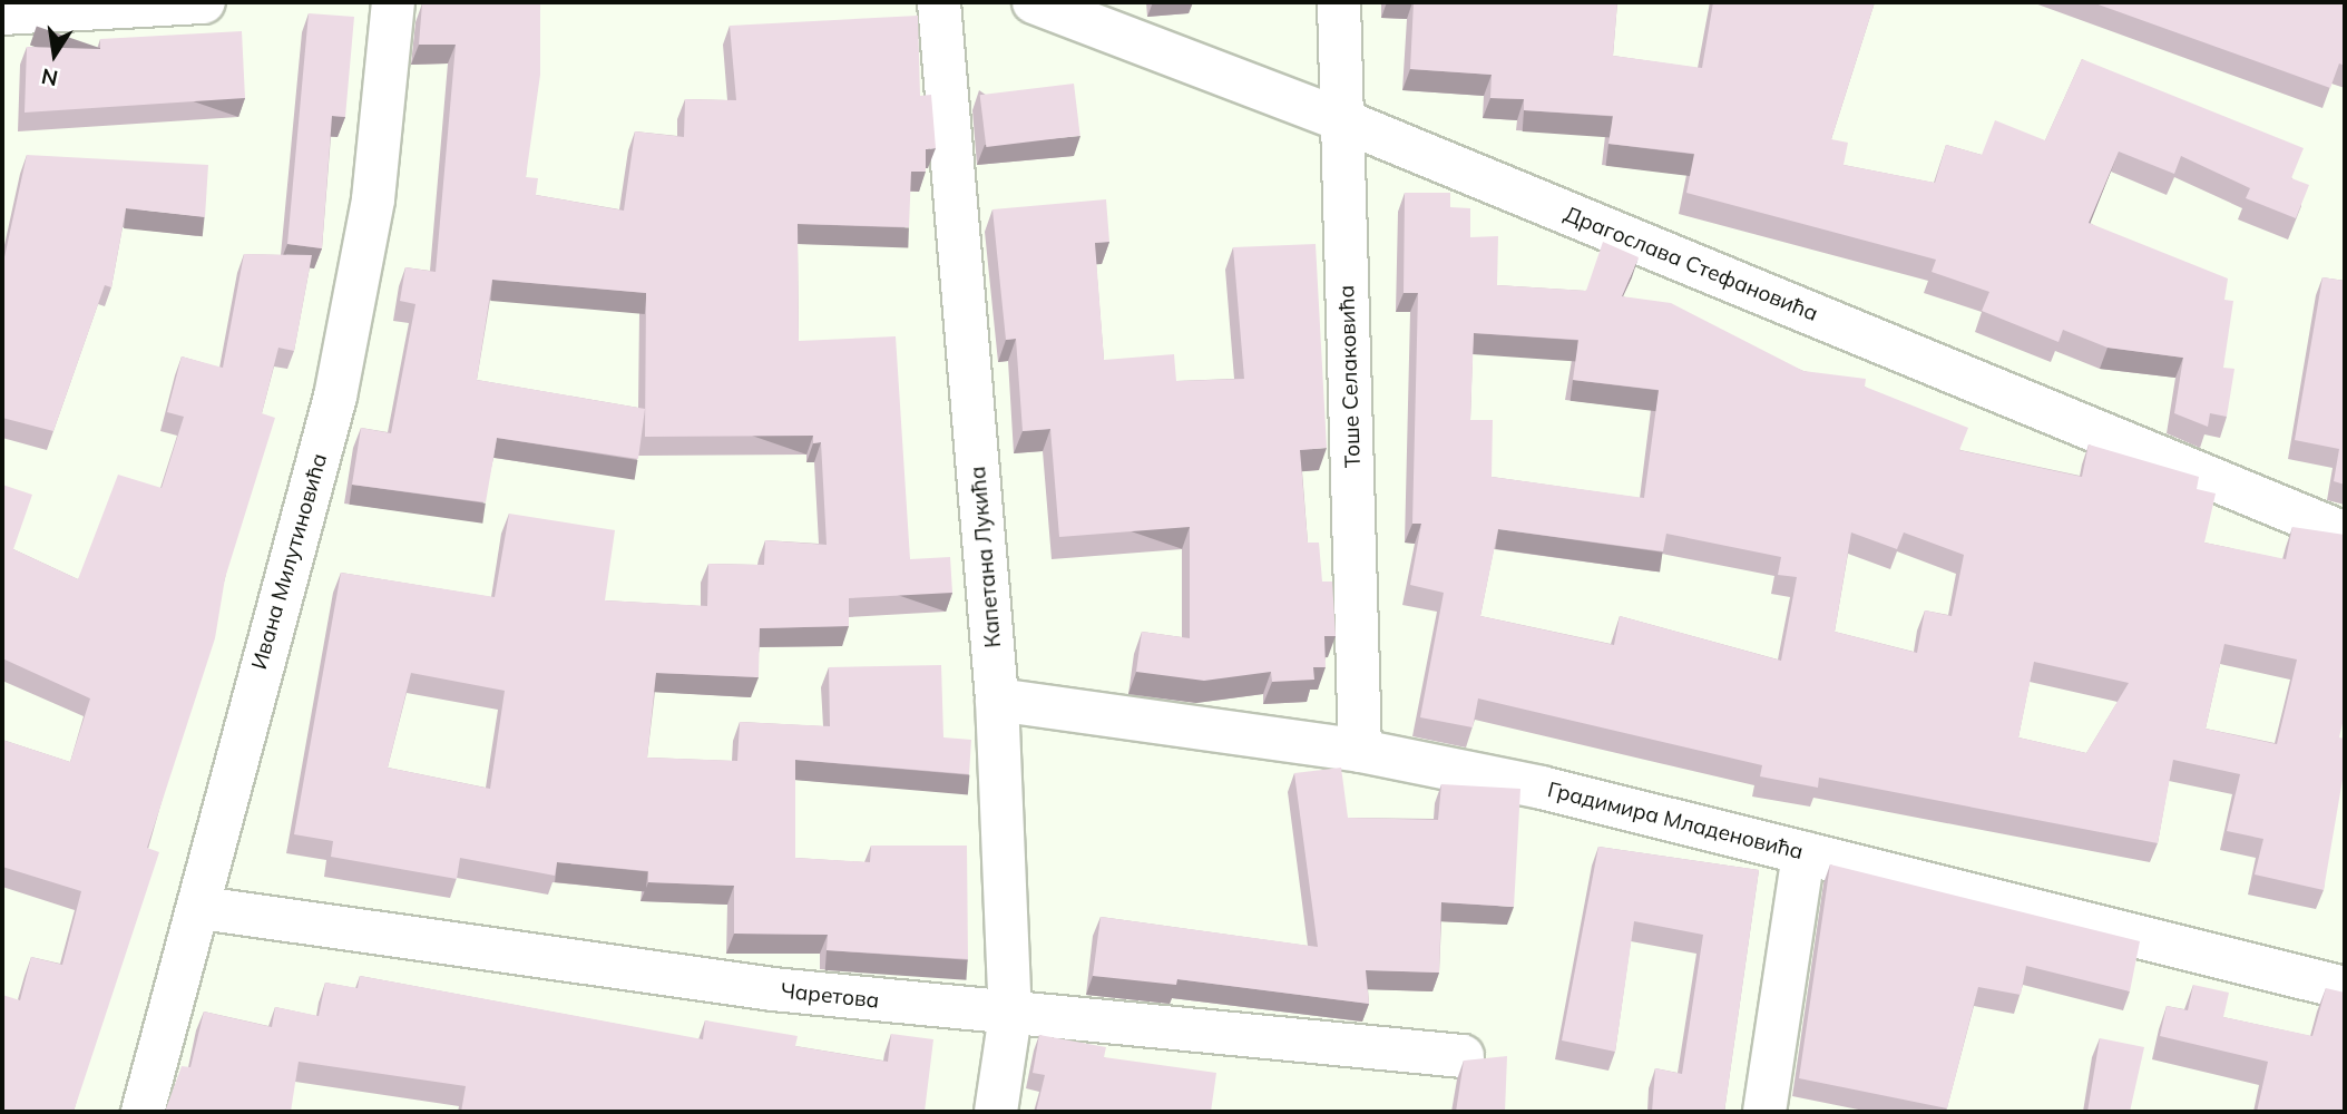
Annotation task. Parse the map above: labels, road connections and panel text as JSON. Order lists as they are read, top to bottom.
{
  "streets": {
    "street": [
      "Драгослава Стефановића",
      "Тоше Селаковића",
      "Капетана Лукића",
      "Ивана Милутиновића",
      "Градимира Младеновића",
      "Чаретова"
    ]
  },
  "crossings": [
    ["Драгослава Стефановића", "Тоше Селаковића"],
    ["Тоше Селаковића", "Градимира Младеновића"],
    ["Капетана Лукића", "Градимира Младеновића"],
    ["Капетана Лукића", "Чаретова"],
    ["Ивана Милутиновића", "Чаретова"]
  ],
  "north": "bottom"
}
